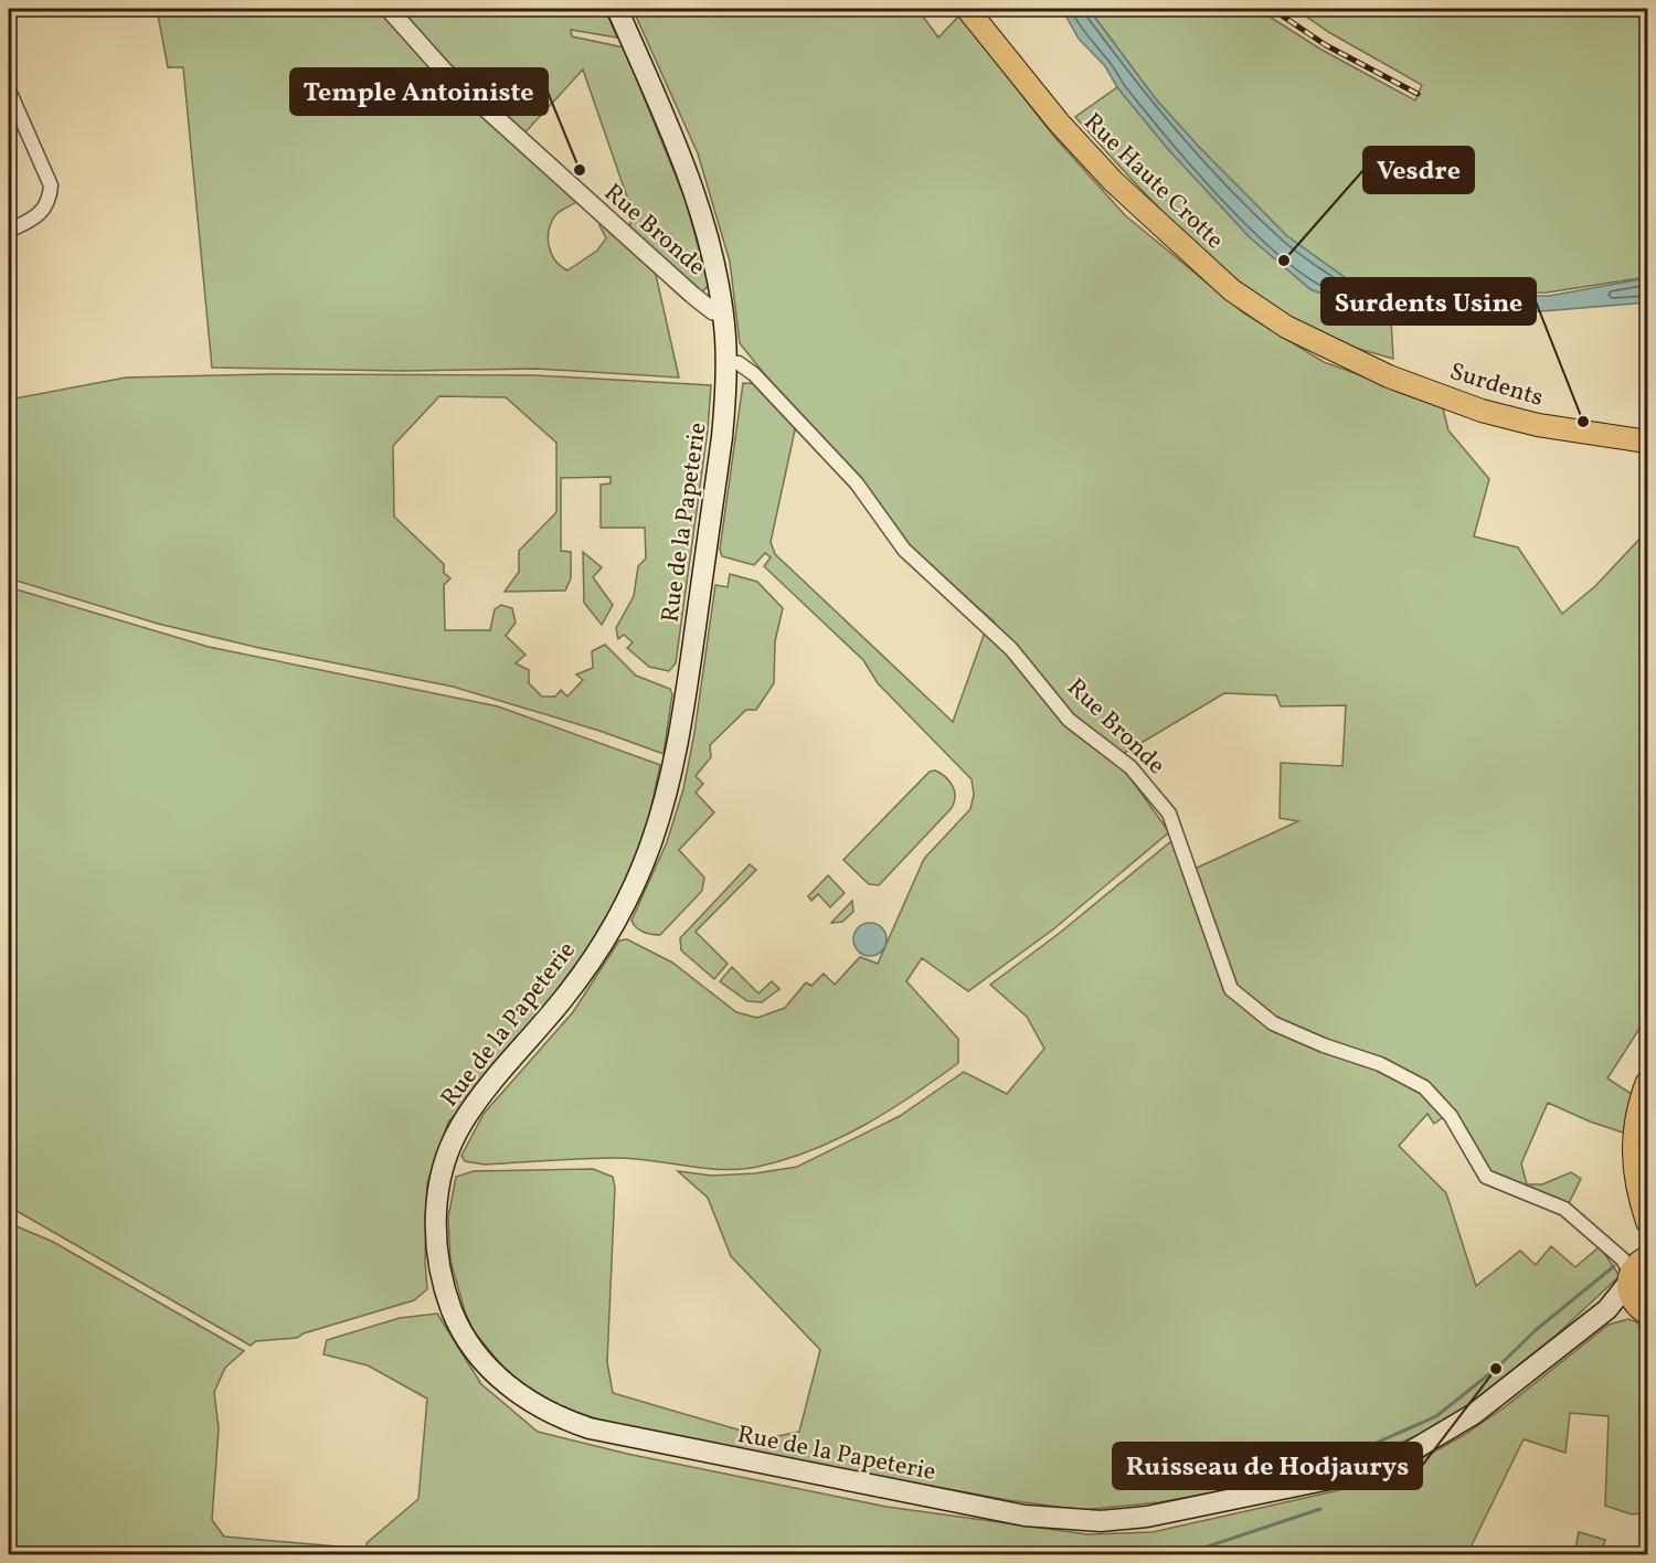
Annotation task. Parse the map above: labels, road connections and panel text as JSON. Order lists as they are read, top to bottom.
{
  "streets": {
    "main road": ["Rue Haute Crotte", "Surdents", "Rue de la Papeterie"],
    "street": ["Rue Bronde"]
  },
  "crossings": [
    ["Rue Haute Crotte", "Surdents"],
    ["Rue Bronde", "Rue de la Papeterie"]
  ],
  "places": [
    "Temple Antoiniste",
    "Vesdre",
    "Surdents Usine",
    "Ruisseau de Hodjaurys"
  ]
}
